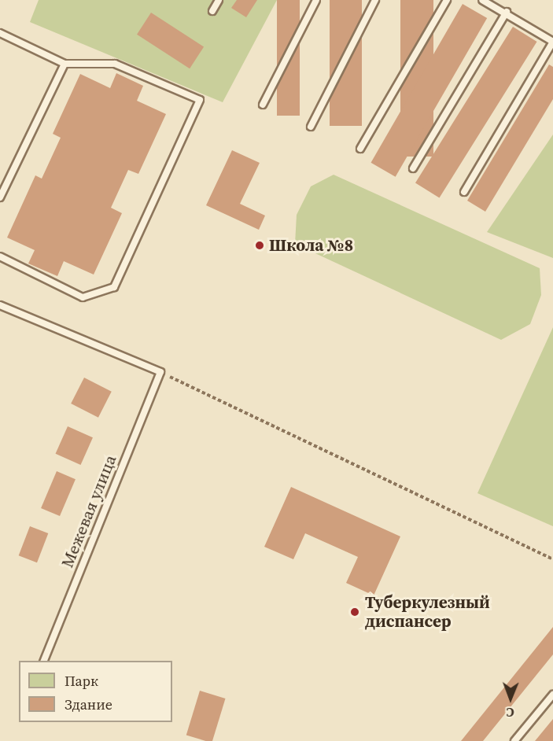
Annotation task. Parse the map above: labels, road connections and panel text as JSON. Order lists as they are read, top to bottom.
{
  "streets": {
    "lane": ["Межевая улица"]
  },
  "places": ["Школа №8", "Туберкулезный диспансер"],
  "legend": ["Парк", "Здание"],
  "north": "bottom"
}
